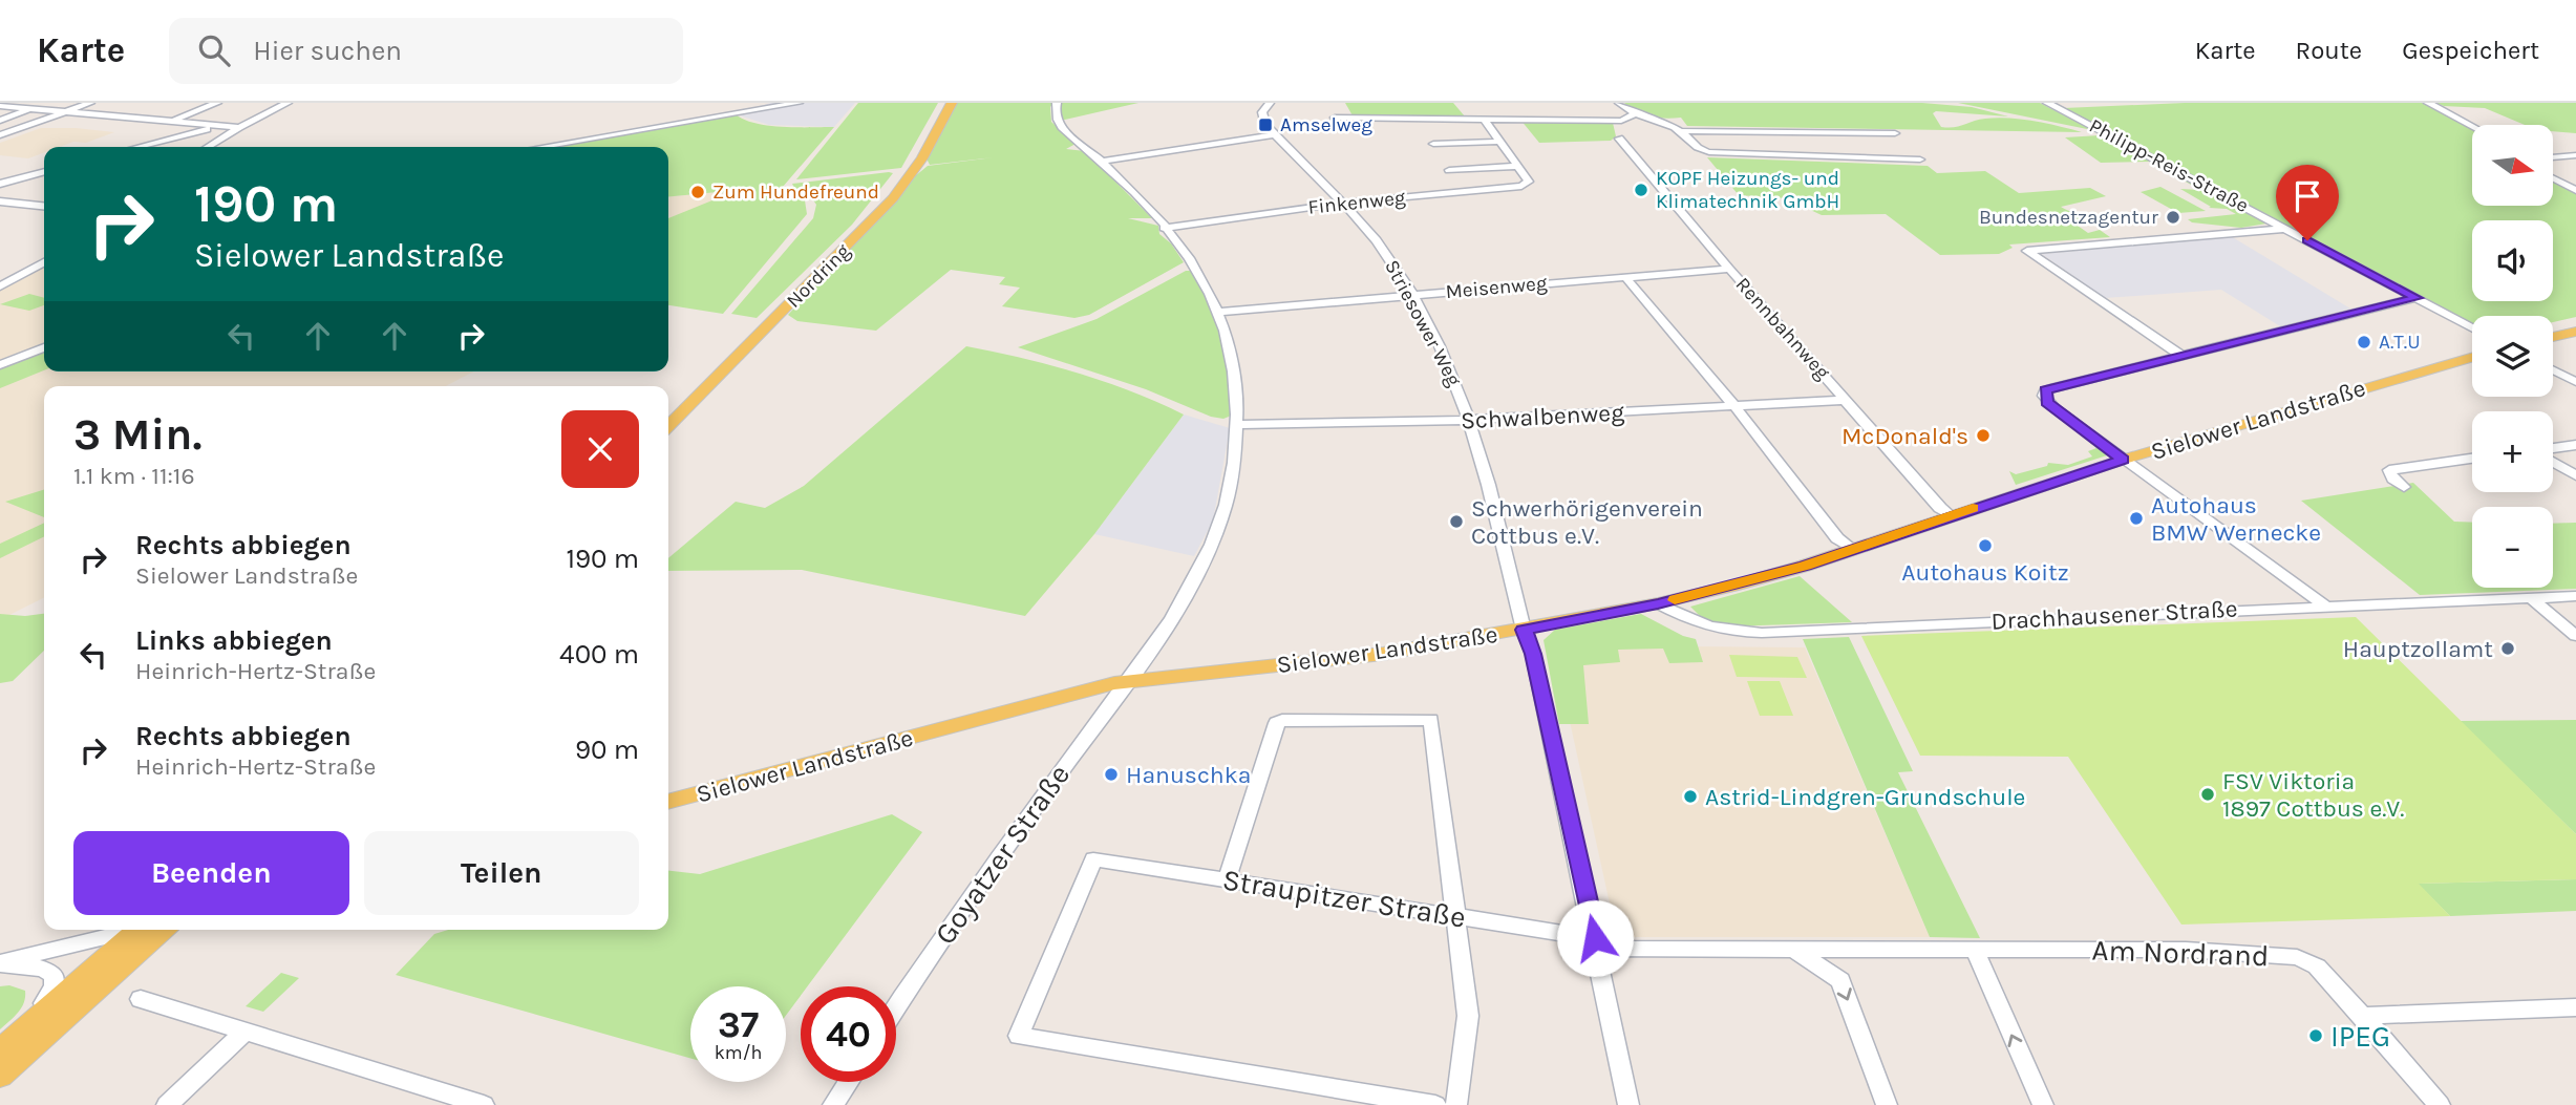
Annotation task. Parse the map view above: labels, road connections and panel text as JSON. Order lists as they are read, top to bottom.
{
  "streets": {
    "main road": ["Nordring", "Sielower Landstraße"],
    "street": [
      "Philipp-Reis-Straße",
      "Finkenweg",
      "Meisenweg",
      "Striesower Weg",
      "Rennbahnweg",
      "Schwalbenweg",
      "Drachhausener Straße",
      "Goyatzer Straße",
      "Straupitzer Straße",
      "Am Nordrand"
    ]
  },
  "crossings": [
    ["Finkenweg", "Striesower Weg"],
    ["Finkenweg", "Goyatzer Straße"],
    ["Meisenweg", "Striesower Weg"],
    ["Meisenweg", "Rennbahnweg"],
    ["Meisenweg", "Goyatzer Straße"],
    ["Striesower Weg", "Schwalbenweg"],
    ["Striesower Weg", "Sielower Landstraße"],
    ["Rennbahnweg", "Schwalbenweg"],
    ["Rennbahnweg", "Sielower Landstraße"],
    ["Schwalbenweg", "Goyatzer Straße"],
    ["Sielower Landstraße", "Drachhausener Straße"],
    ["Sielower Landstraße", "Goyatzer Straße"],
    ["Straupitzer Straße", "Am Nordrand"]
  ],
  "places": {
    "transit": ["Amselweg"],
    "other": [
      "KOPF Heizungs- und Klimatechnik GmbH",
      "Zum Hundefreund",
      "Bundesnetzagentur",
      "A.T.U",
      "McDonald's",
      "Autohaus BMW Wernecke",
      "Schwerhörigenverein Cottbus e.V.",
      "Autohaus Koitz",
      "Hauptzollamt",
      "Hanuschka",
      "FSV Viktoria 1897 Cottbus e.V.",
      "Astrid-Lindgren-Grundschule",
      "IPEG"
    ]
  },
  "north": "right",
  "page": {
    "header": "Karte",
    "search": "Hier suchen",
    "nav": ["Karte", "Route", "Gespeichert"],
    "map_buttons": ["+", "−"],
    "turn": ["190 m", "Sielower Landstraße"],
    "heading": ["3 Min.", "1.1 km · 11:16"],
    "list": [
      {
        "name": "Rechts abbiegen",
        "note": "Sielower Landstraße",
        "value": "190 m"
      },
      {
        "name": "Links abbiegen",
        "note": "Heinrich-Hertz-Straße",
        "value": "400 m"
      },
      {
        "name": "Rechts abbiegen",
        "note": "Heinrich-Hertz-Straße",
        "value": "90 m"
      }
    ],
    "buttons": ["Beenden", "Teilen"],
    "speed": "37 km/h",
    "limit": "40"
  }
}
